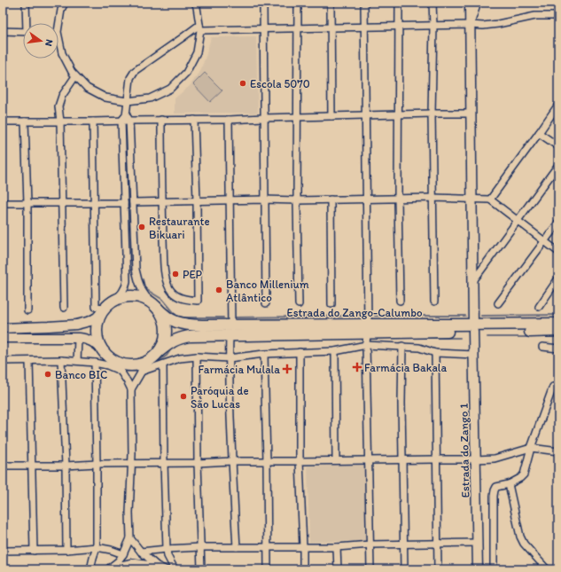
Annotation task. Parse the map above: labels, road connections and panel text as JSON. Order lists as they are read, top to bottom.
{
  "streets": {
    "main road": ["Estrada do Zango-Calumbo"],
    "street": ["Estrada do Zango 1"]
  },
  "crossings": [
    ["Estrada do Zango-Calumbo", "Estrada do Zango 1"]
  ],
  "places": {
    "other": [
      "Escola 5070",
      "Restaurante Bikuari",
      "PEP",
      "Banco Millenium Atlântico",
      "Banco BIC",
      "Paróquia de São Lucas"
    ],
    "health": ["Farmácia Bakala", "Farmácia Mulala"]
  },
  "north": "right"
}
